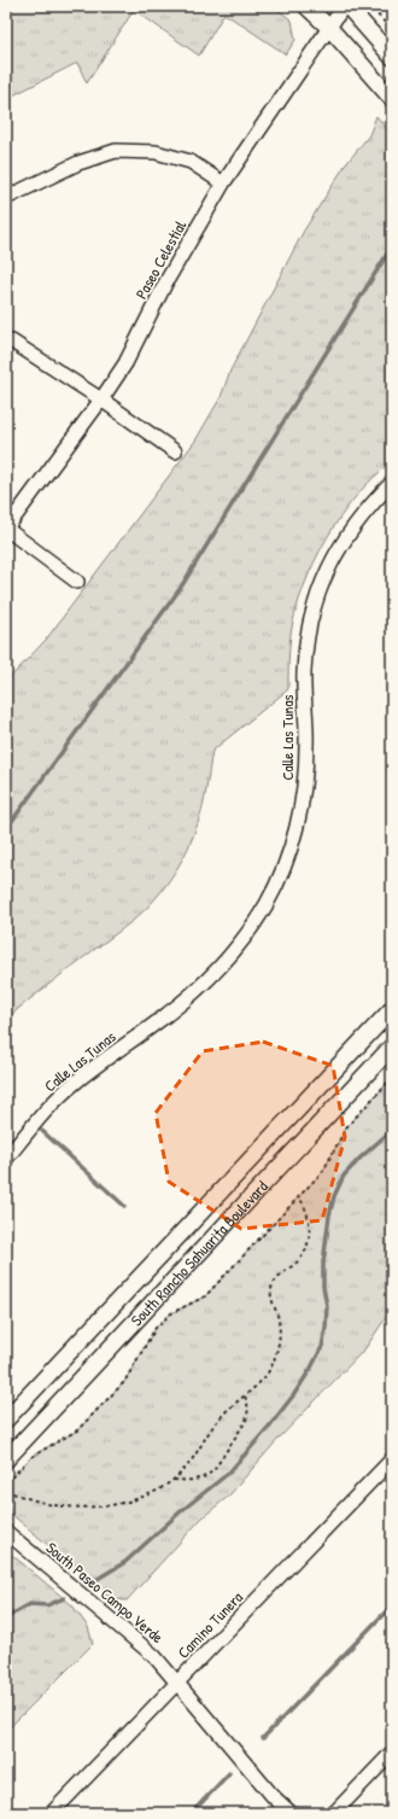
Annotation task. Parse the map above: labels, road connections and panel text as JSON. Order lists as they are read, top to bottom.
{
  "streets": {
    "street": [
      "Paseo Celestial",
      "Calle Las Tunas",
      "South Rancho Sahuarita Boulevard",
      "South Paseo Campo Verde",
      "Camino Tunera"
    ]
  },
  "crossings": [
    ["South Paseo Campo Verde", "Camino Tunera"]
  ]
}
